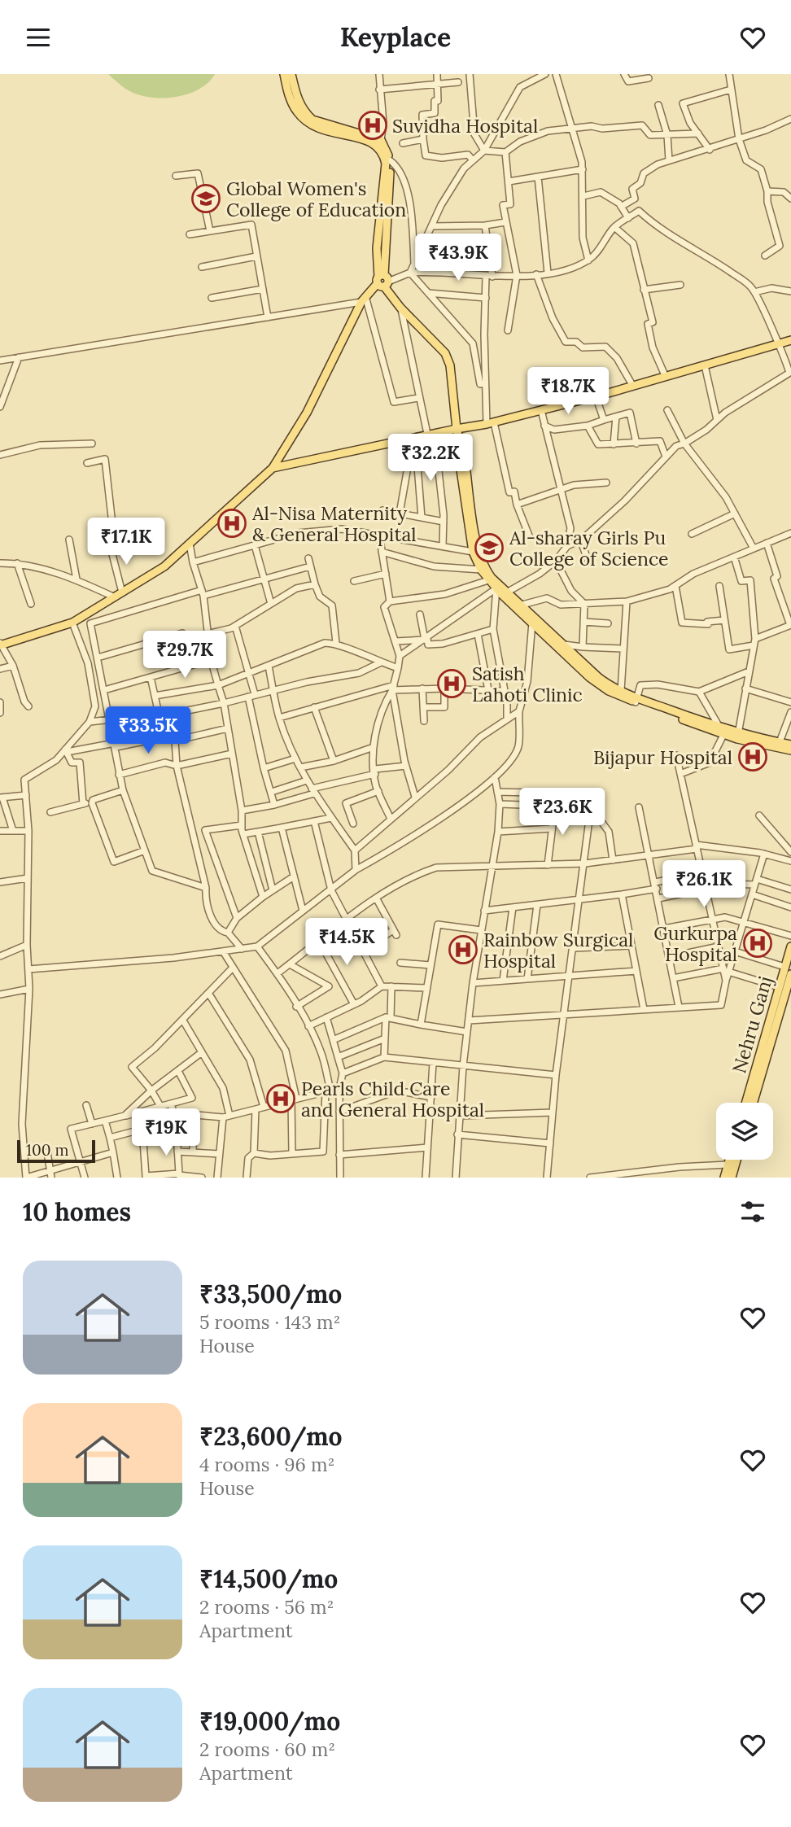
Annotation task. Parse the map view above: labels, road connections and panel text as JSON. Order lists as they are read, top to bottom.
{
  "streets": {
    "main road": ["Nehru Ganj"]
  },
  "places": {
    "hospital": [
      "Suvidha Hospital",
      "Al-Nisa Maternity & General Hospital",
      "Satish Lahoti Clinic",
      "Bijapur Hospital",
      "Gurkurpa Hospital",
      "Rainbow Surgical Hospital",
      "Pearls Child Care and General Hospital"
    ],
    "school or university": ["Global Women's College of Education", "Al-sharay Girls Pu College of Science"]
  },
  "scale_bar": "100 m",
  "page": {
    "header": "Keyplace",
    "price": [
      "₹43.9K",
      "₹18.7K",
      "₹32.2K",
      "₹17.1K",
      "₹29.7K",
      "₹33.5K",
      "₹23.6K",
      "₹26.1K",
      "₹14.5K",
      "₹19K"
    ],
    "scale": "100 m",
    "heading": "10 homes",
    "list": [
      {
        "name": "₹33,500/mo",
        "note": "5 rooms · 143 m² · House"
      },
      {
        "name": "₹23,600/mo",
        "note": "4 rooms · 96 m² · House"
      },
      {
        "name": "₹14,500/mo",
        "note": "2 rooms · 56 m² · Apartment"
      },
      {
        "name": "₹19,000/mo",
        "note": "2 rooms · 60 m² · Apartment"
      }
    ]
  }
}
